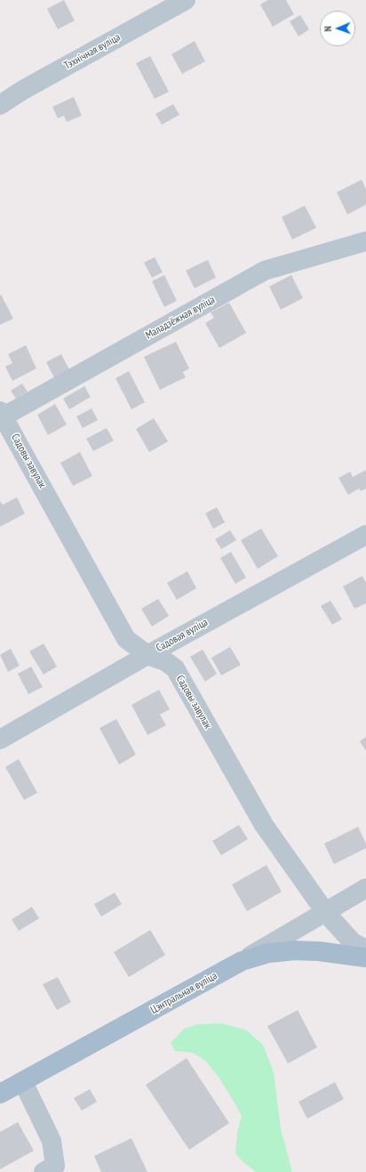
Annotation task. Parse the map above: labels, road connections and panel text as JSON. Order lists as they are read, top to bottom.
{
  "streets": {
    "main road": ["Цэнтральная вуліца"],
    "street": [
      "Тэхнічная вуліца",
      "Маладзёжная вуліца",
      "Садовы завулак",
      "Садовая вуліца"
    ]
  },
  "crossings": [
    ["Маладзёжная вуліца", "Садовы завулак"],
    ["Садовы завулак", "Садовая вуліца"],
    ["Садовы завулак", "Цэнтральная вуліца"]
  ],
  "north": "left"
}
